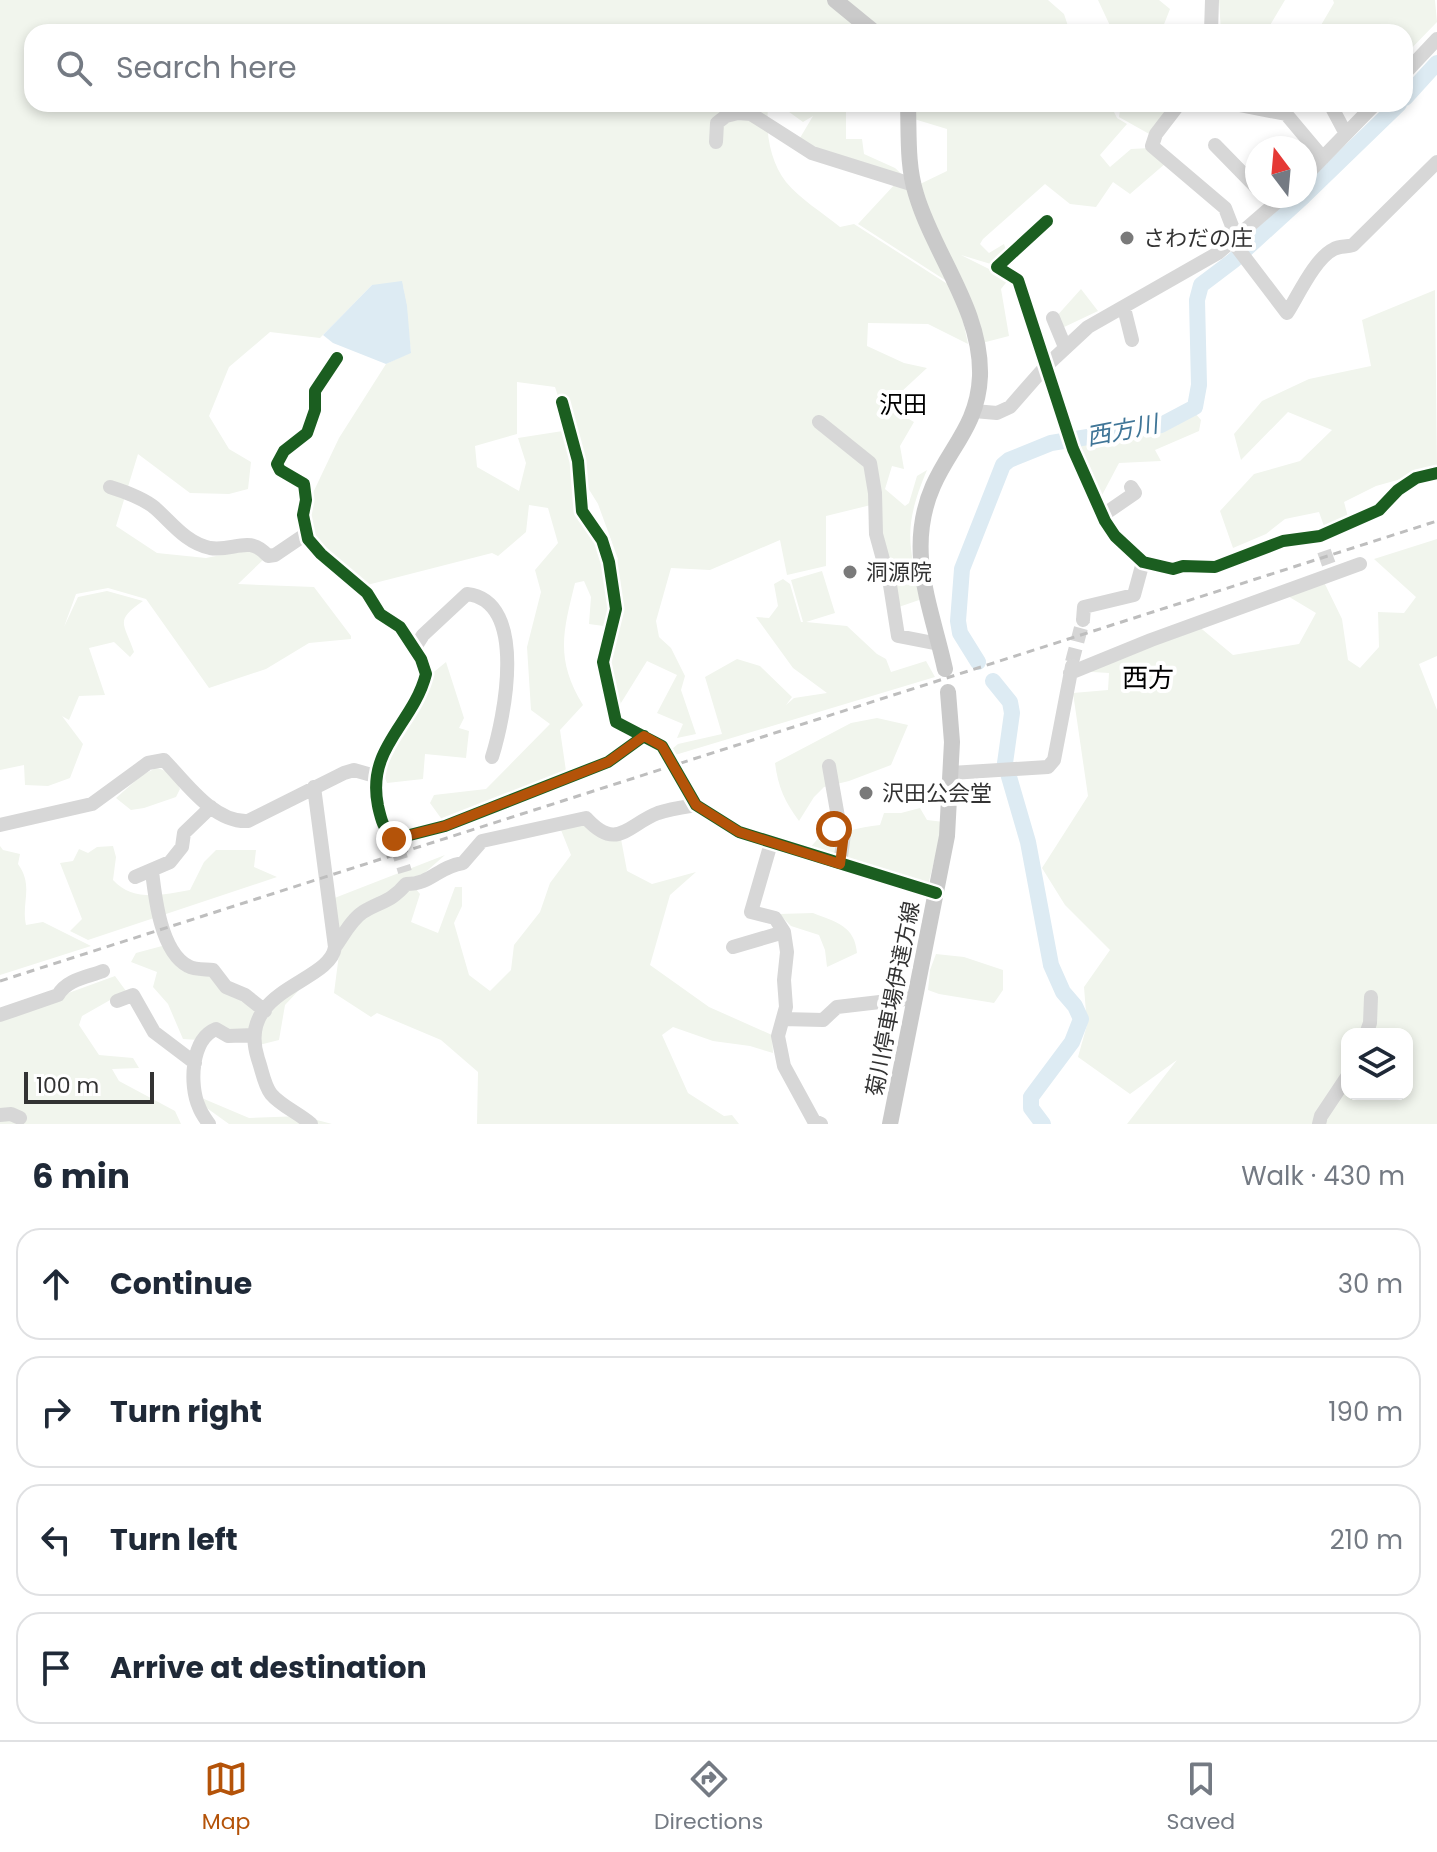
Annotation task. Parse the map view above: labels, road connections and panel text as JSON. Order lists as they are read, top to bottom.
{
  "streets": {
    "main road": ["菊川停車場伊達方線"]
  },
  "districts": ["沢田", "西方"],
  "water": ["西方川"],
  "places": ["さわだの庄", "洞源院", "沢田公会堂"],
  "scale_bar": "100 m",
  "north": "top",
  "page": {
    "search": "Search here",
    "scale": "100 m",
    "heading": ["6 min", "Walk · 430 m"],
    "list": [
      ["Continue", "30 m"],
      ["Turn right", "190 m"],
      ["Turn left", "210 m"],
      "Arrive at destination"
    ],
    "nav": ["Map", "Directions", "Saved"]
  }
}
